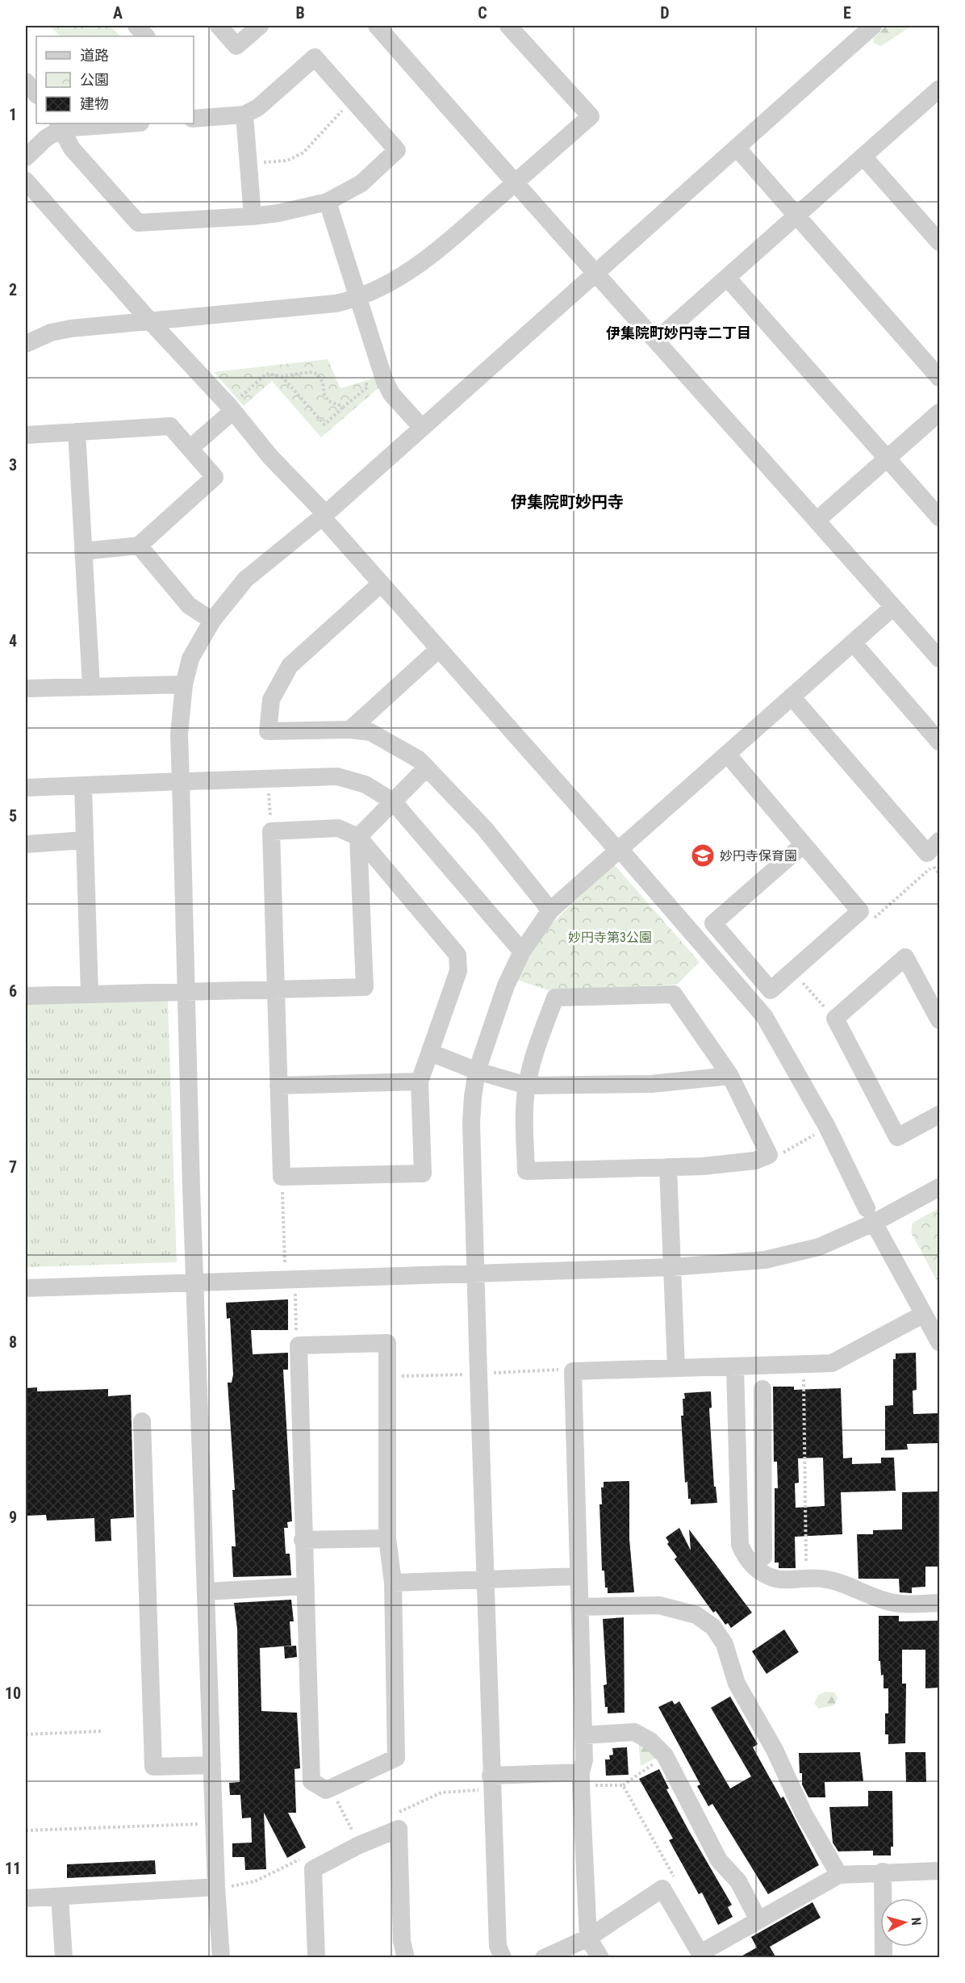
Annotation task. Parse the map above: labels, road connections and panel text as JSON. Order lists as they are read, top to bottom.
{
  "districts": ["伊集院町妙円寺二丁目", "伊集院町妙円寺"],
  "parks": ["妙円寺第3公園"],
  "places": {
    "school or university": ["妙円寺保育園"]
  },
  "legend": ["道路", "公園", "建物"],
  "north": "right",
  "grid": {
    "columns": [
      "A",
      "B",
      "C",
      "D",
      "E"
    ],
    "rows": [
      "1",
      "2",
      "3",
      "4",
      "5",
      "6",
      "7",
      "8",
      "9",
      "10",
      "11"
    ]
  }
}
